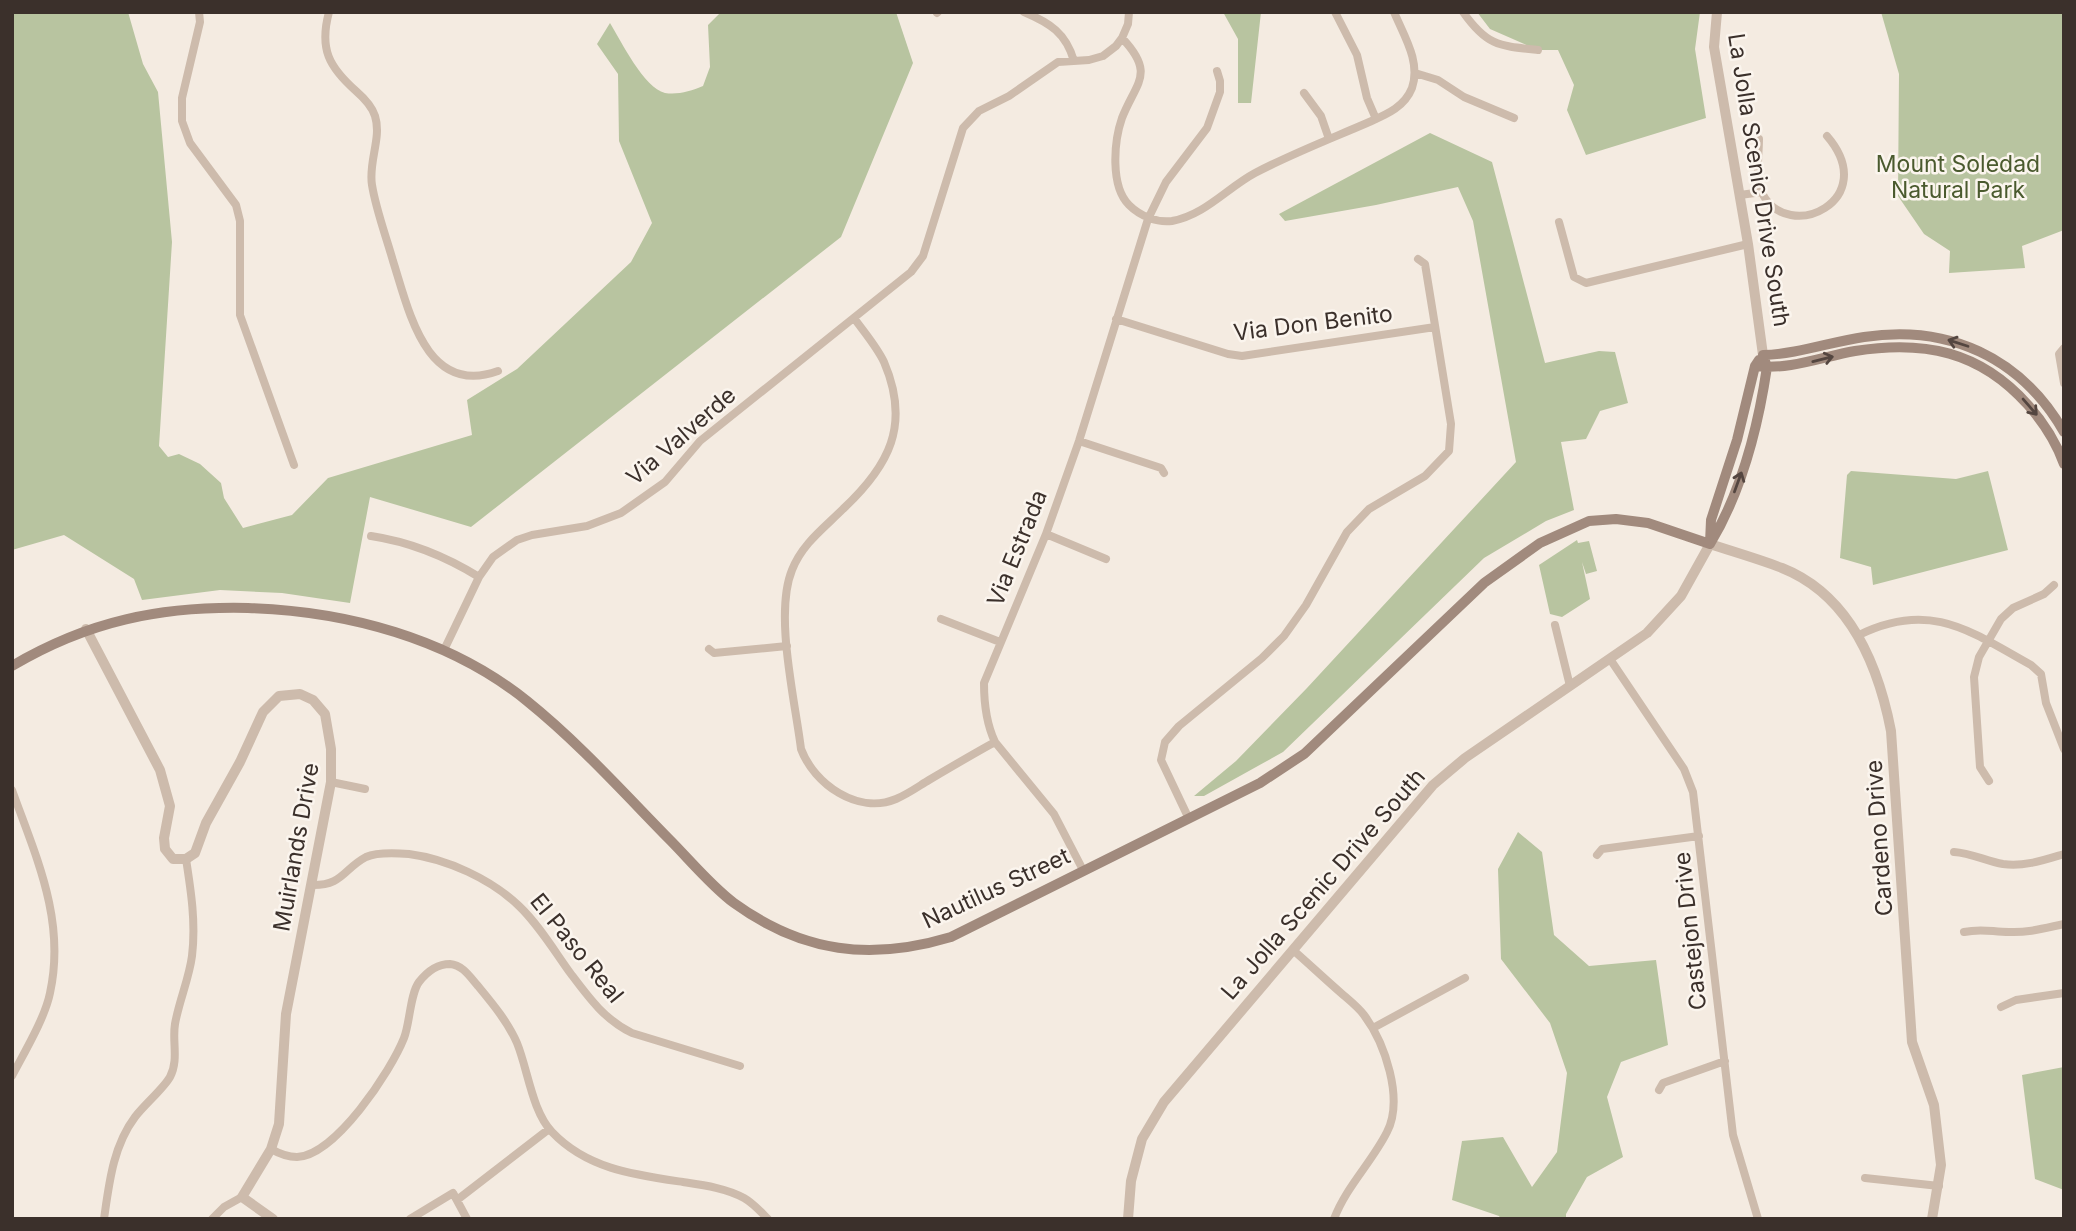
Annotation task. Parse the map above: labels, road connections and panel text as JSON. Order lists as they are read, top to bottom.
{
  "streets": {
    "main road": ["La Jolla Scenic Drive South", "Nautilus Street"],
    "street": [
      "Via Don Benito",
      "Via Valverde",
      "Via Estrada",
      "Cardeno Drive",
      "Muirlands Drive",
      "Castejon Drive",
      "El Paso Real"
    ]
  },
  "crossings": [
    ["La Jolla Scenic Drive South", "Cardeno Drive"],
    ["La Jolla Scenic Drive South", "Nautilus Street"],
    ["La Jolla Scenic Drive South", "Castejon Drive"],
    ["Via Don Benito", "Via Estrada"],
    ["Via Valverde", "Nautilus Street"],
    ["Via Estrada", "Nautilus Street"],
    ["Cardeno Drive", "Nautilus Street"],
    ["Muirlands Drive", "El Paso Real"]
  ],
  "parks": ["Mount Soledad Natural Park"]
}
